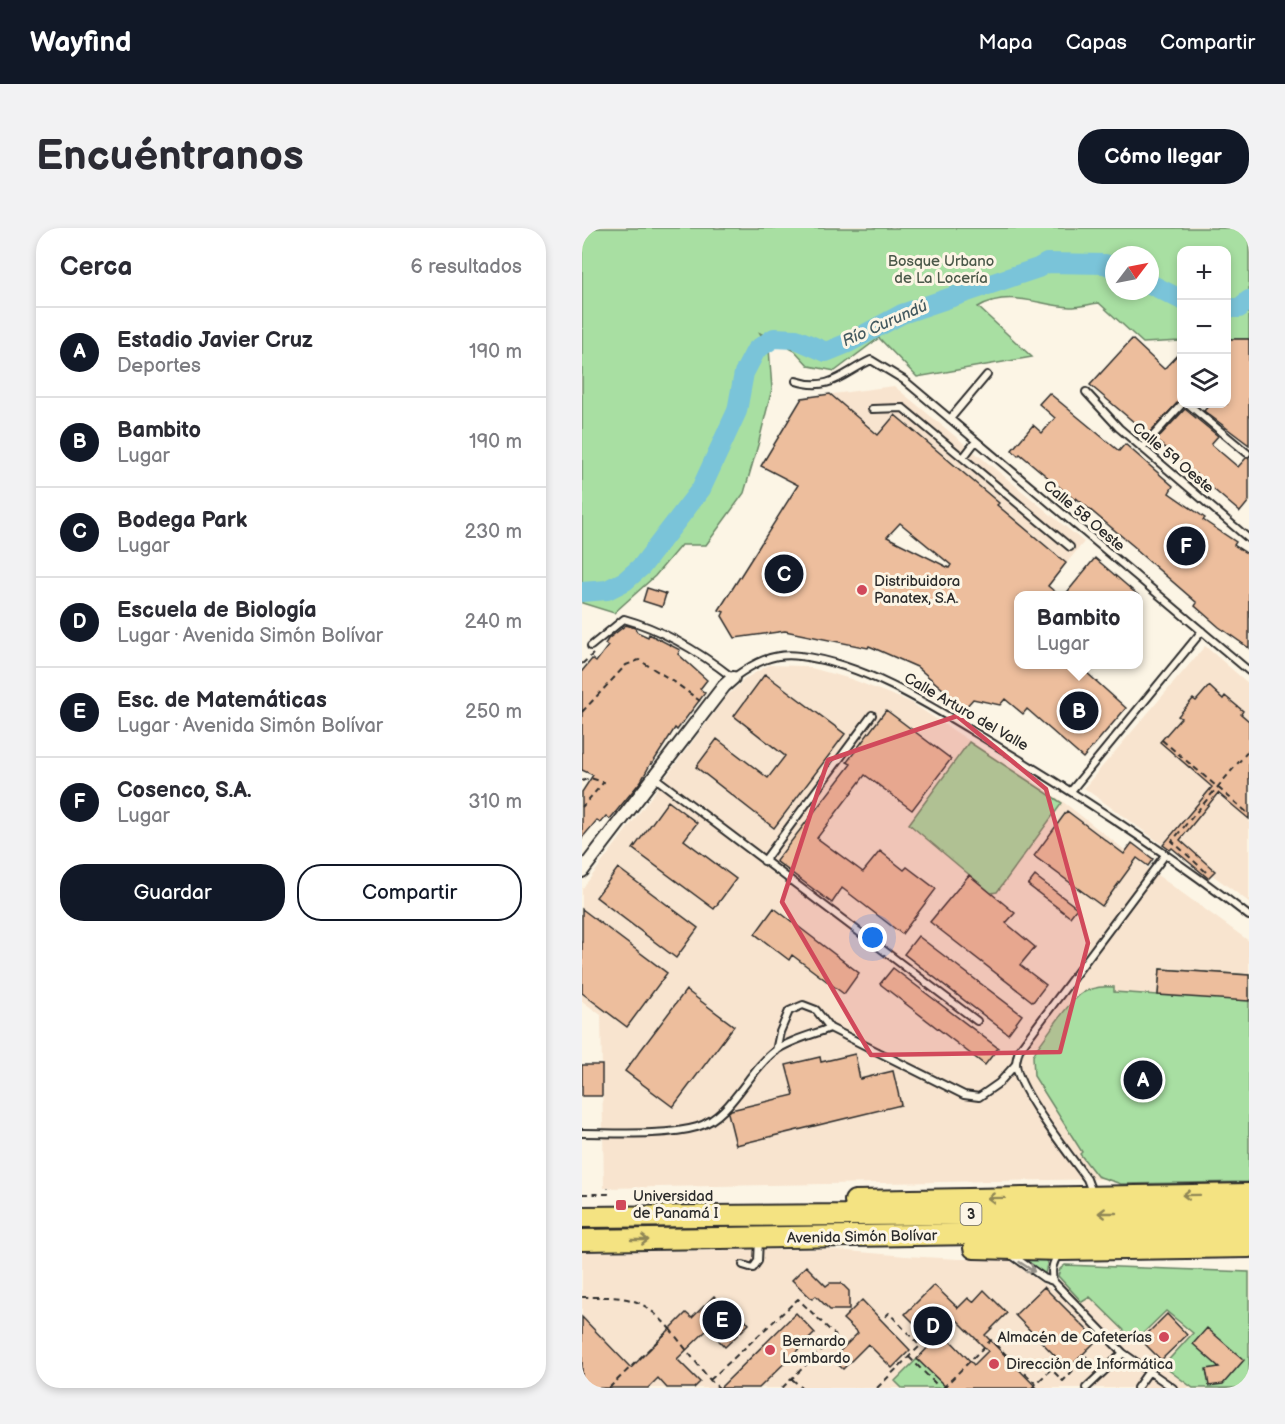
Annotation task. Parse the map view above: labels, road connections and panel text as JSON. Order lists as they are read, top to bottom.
{
  "streets": {
    "main road": ["3", "Avenida Simón Bolívar"],
    "street": ["Calle Arturo del Valle"],
    "lane": ["Calle 59 Oeste", "Calle 58 Oeste"]
  },
  "water": ["Río Curundú"],
  "parks": ["Bosque Urbano de La Locería"],
  "places": {
    "other": [
      "Distribuidora Panatex, S.A.",
      "Almacén de Cafeterías",
      "Bernardo Lombardo",
      "Dirección de Informática"
    ],
    "transit": ["Universidad de Panamá I"]
  },
  "north": "top right",
  "page": {
    "header": "Wayfind",
    "nav": ["Mapa", "Capas", "Compartir"],
    "buttons": [
      "Cómo llegar",
      ["Guardar", "Compartir"]
    ],
    "title": "Encuéntranos",
    "heading": ["Cerca", "6 resultados"],
    "map_buttons": ["+", "−"],
    "list": [
      {
        "mark": "A",
        "name": "Estadio Javier Cruz",
        "note": "Deportes",
        "value": "190 m"
      },
      {
        "mark": "B",
        "name": "Bambito",
        "note": "Lugar",
        "value": "190 m"
      },
      {
        "mark": "C",
        "name": "Bodega Park",
        "note": "Lugar",
        "value": "230 m"
      },
      {
        "mark": "D",
        "name": "Escuela de Biología",
        "note": "Lugar · Avenida Simón Bolívar",
        "value": "240 m"
      },
      {
        "mark": "E",
        "name": "Esc. de Matemáticas",
        "note": "Lugar · Avenida Simón Bolívar",
        "value": "250 m"
      },
      {
        "mark": "F",
        "name": "Cosenco, S.A.",
        "note": "Lugar",
        "value": "310 m"
      }
    ],
    "pins": [
      "F",
      "C",
      "B",
      "A",
      "E",
      "D"
    ],
    "popup": ["Bambito", "Lugar"]
  }
}
